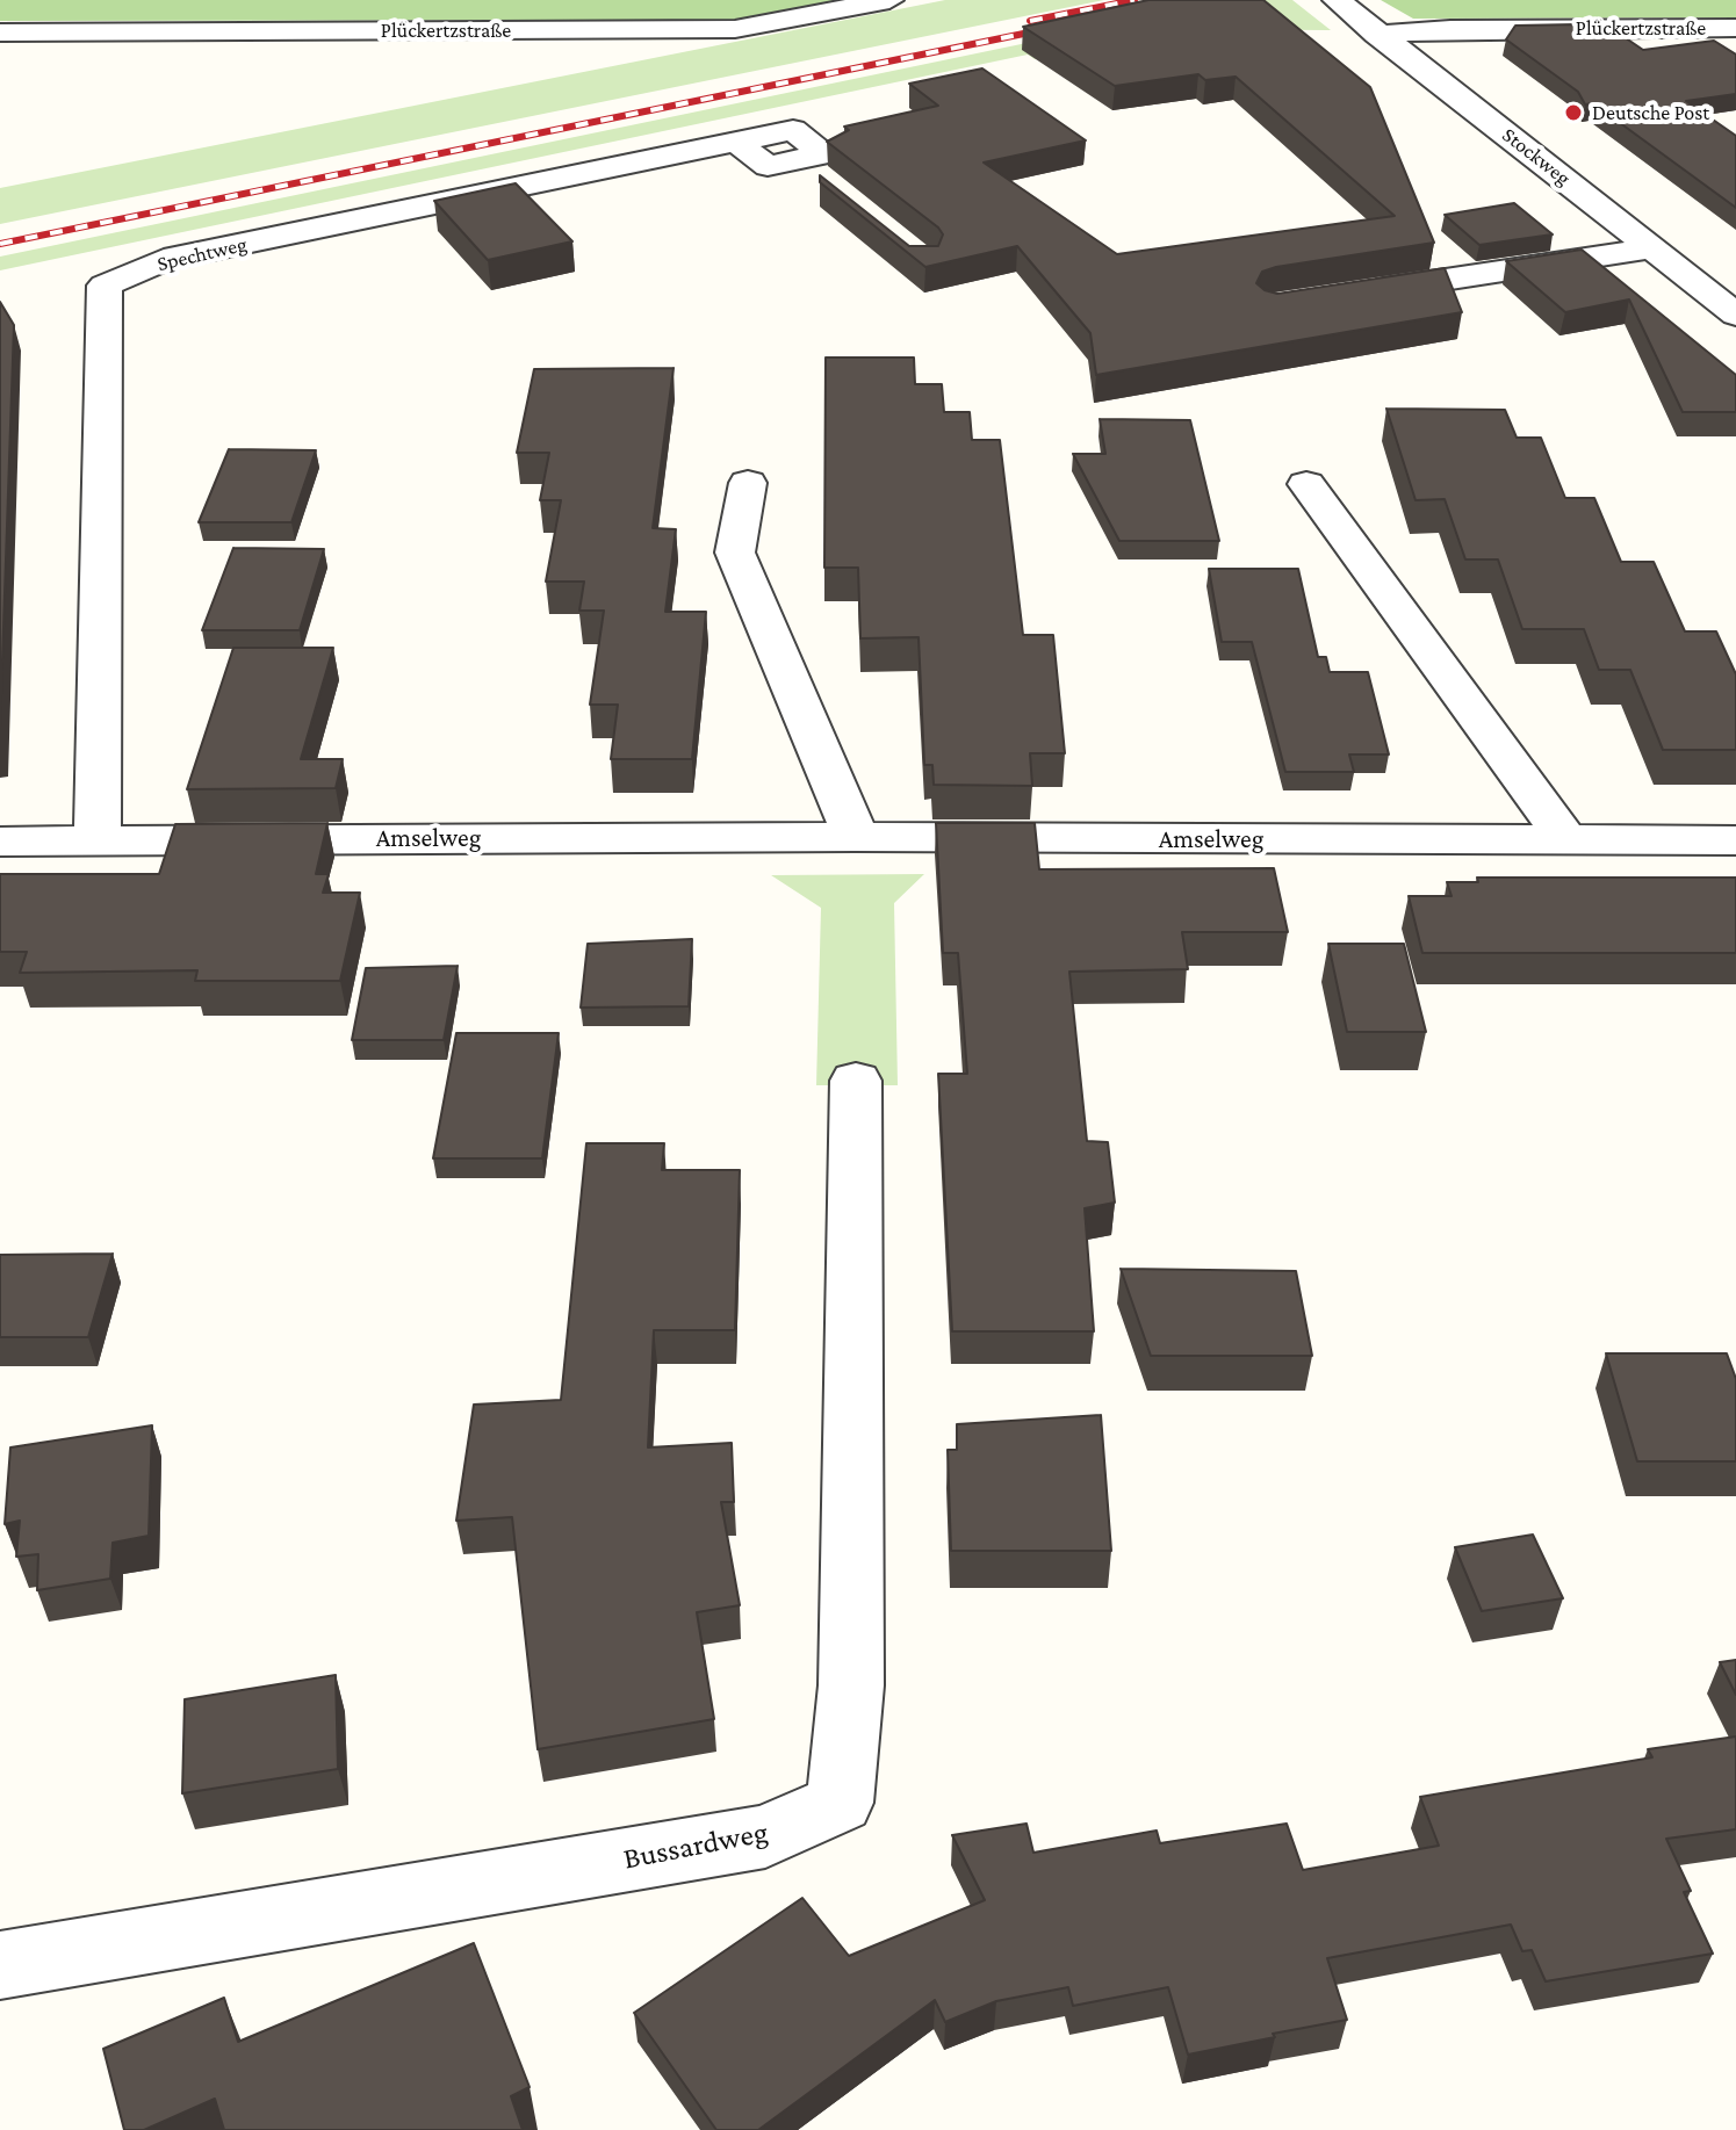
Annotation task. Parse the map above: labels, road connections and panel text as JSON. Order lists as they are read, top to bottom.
{
  "streets": {
    "street": [
      "Plückertzstraße",
      "Stockweg",
      "Spechtweg",
      "Amselweg",
      "Bussardweg"
    ]
  },
  "crossings": [
    ["Plückertzstraße", "Stockweg"],
    ["Spechtweg", "Amselweg"]
  ],
  "places": ["Deutsche Post"]
}
